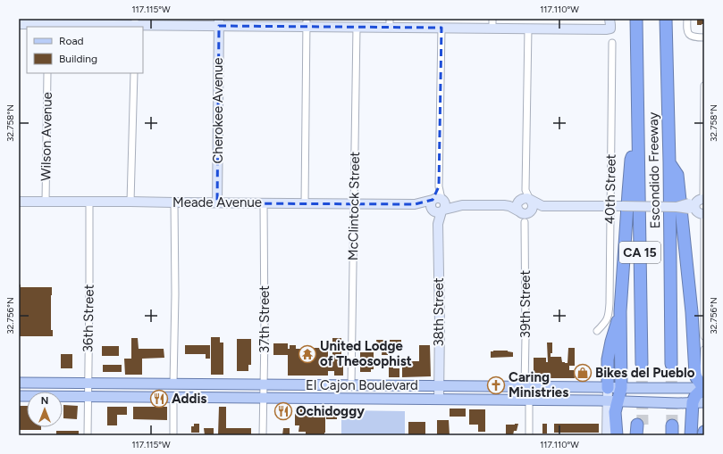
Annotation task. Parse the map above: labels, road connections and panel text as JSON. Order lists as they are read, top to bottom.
{
  "streets": {
    "highway": ["Escondido Freeway", "CA 15"],
    "main road": ["El Cajon Boulevard"],
    "street": [
      "Cherokee Avenue",
      "Wilson Avenue",
      "40th Street",
      "Meade Avenue",
      "McClintock Street",
      "39th Street",
      "38th Street",
      "36th Street",
      "37th Street"
    ]
  },
  "crossings": [
    ["Cherokee Avenue", "Meade Avenue"],
    ["Wilson Avenue", "Meade Avenue"],
    ["40th Street", "Meade Avenue"],
    ["Meade Avenue", "McClintock Street"],
    ["Meade Avenue", "39th Street"],
    ["Meade Avenue", "38th Street"],
    ["Meade Avenue", "36th Street"],
    ["Meade Avenue", "37th Street"],
    ["McClintock Street", "El Cajon Boulevard"],
    ["39th Street", "El Cajon Boulevard"],
    ["38th Street", "El Cajon Boulevard"],
    ["36th Street", "El Cajon Boulevard"],
    ["37th Street", "El Cajon Boulevard"]
  ],
  "places": {
    "temple": ["United Lodge of Theosophist"],
    "shop": ["Bikes del Pueblo"],
    "church": ["Caring Ministries"],
    "restaurant": ["Addis", "Ochidoggy"]
  },
  "legend": ["Road", "Building"],
  "north": "top",
  "coordinates": [
    "117.115°W",
    "117.110°W",
    "32.758°N",
    "32.756°N"
  ]
}
